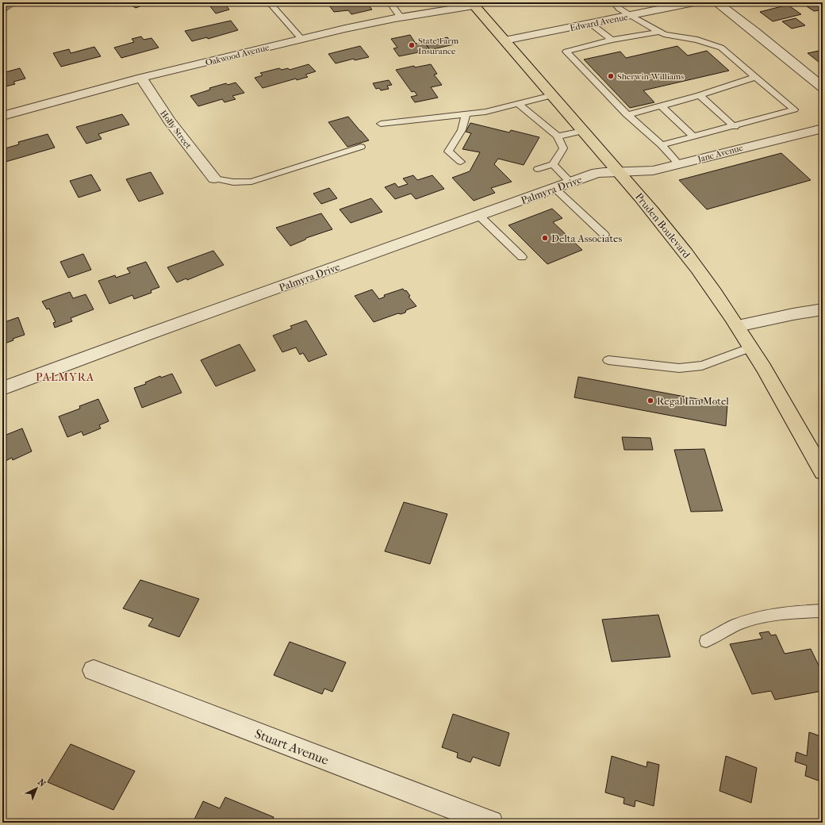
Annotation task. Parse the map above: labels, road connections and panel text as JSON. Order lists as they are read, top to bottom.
{
  "streets": {
    "main road": ["Pruden Boulevard"],
    "street": [
      "Edward Avenue",
      "Oakwood Avenue",
      "Holly Street",
      "Jane Avenue",
      "Palmyra Drive",
      "Stuart Avenue"
    ]
  },
  "crossings": [
    ["Edward Avenue", "Pruden Boulevard"],
    ["Oakwood Avenue", "Holly Street"],
    ["Oakwood Avenue", "Pruden Boulevard"],
    ["Jane Avenue", "Palmyra Drive"],
    ["Jane Avenue", "Pruden Boulevard"],
    ["Palmyra Drive", "Pruden Boulevard"]
  ],
  "districts": ["PALMYRA"],
  "places": [
    "State Farm Insurance",
    "Sherwin-Williams",
    "Delta Associates",
    "Regal Inn Motel"
  ],
  "north": "top right"
}
